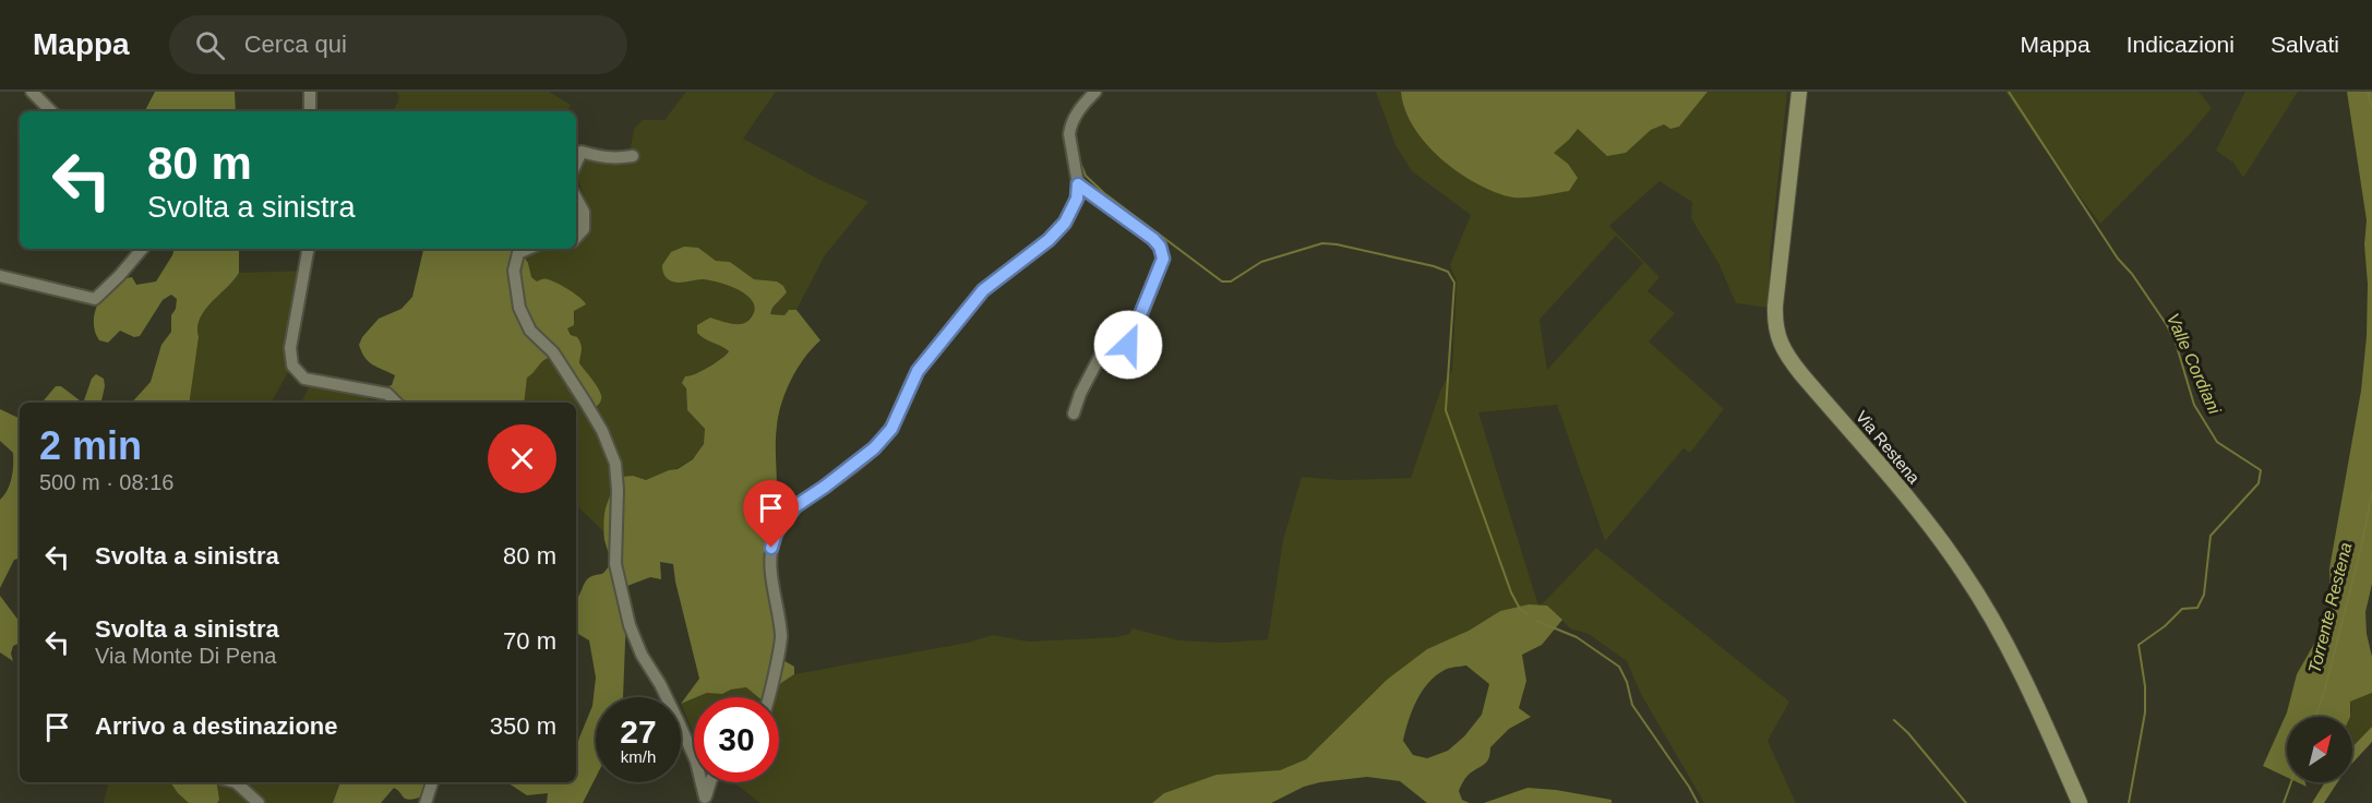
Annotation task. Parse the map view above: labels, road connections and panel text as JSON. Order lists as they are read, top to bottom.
{
  "streets": {
    "street": ["Via Restena"]
  },
  "water": ["Valle Cordiani", "Torrente Restena"],
  "north": "top right",
  "page": {
    "header": "Mappa",
    "search": "Cerca qui",
    "nav": ["Mappa", "Indicazioni", "Salvati"],
    "turn": ["80 m", "Svolta a sinistra"],
    "heading": ["2 min", "500 m · 08:16"],
    "list": [
      {
        "name": "Svolta a sinistra",
        "value": "80 m"
      },
      {
        "name": "Svolta a sinistra",
        "note": "Via Monte Di Pena",
        "value": "70 m"
      },
      {
        "name": "Arrivo a destinazione",
        "value": "350 m"
      }
    ],
    "speed": "27 km/h",
    "limit": "30"
  }
}
